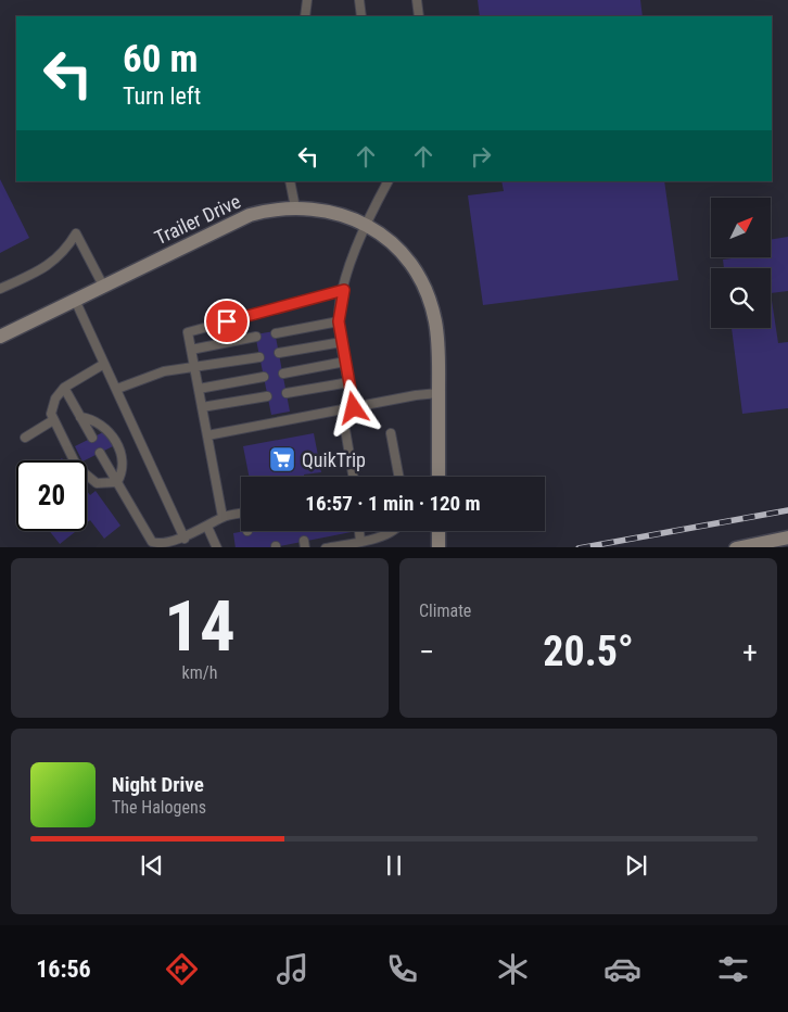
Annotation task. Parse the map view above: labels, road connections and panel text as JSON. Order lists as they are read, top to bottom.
{
  "streets": {
    "street": ["Trailer Drive"]
  },
  "places": {
    "supermarket": ["QuikTrip"]
  },
  "north": "top right",
  "page": {
    "turn": ["60 m", "Turn left"],
    "limit": "20",
    "trip": "16:57 · 1 min · 120 m",
    "tile": [
      ["14", "km/h"],
      "Climate"
    ],
    "heat": ["−", "20.5°", "+"],
    "song": ["Night Drive", "The Halogens"],
    "tabs": "16:56"
  }
}
